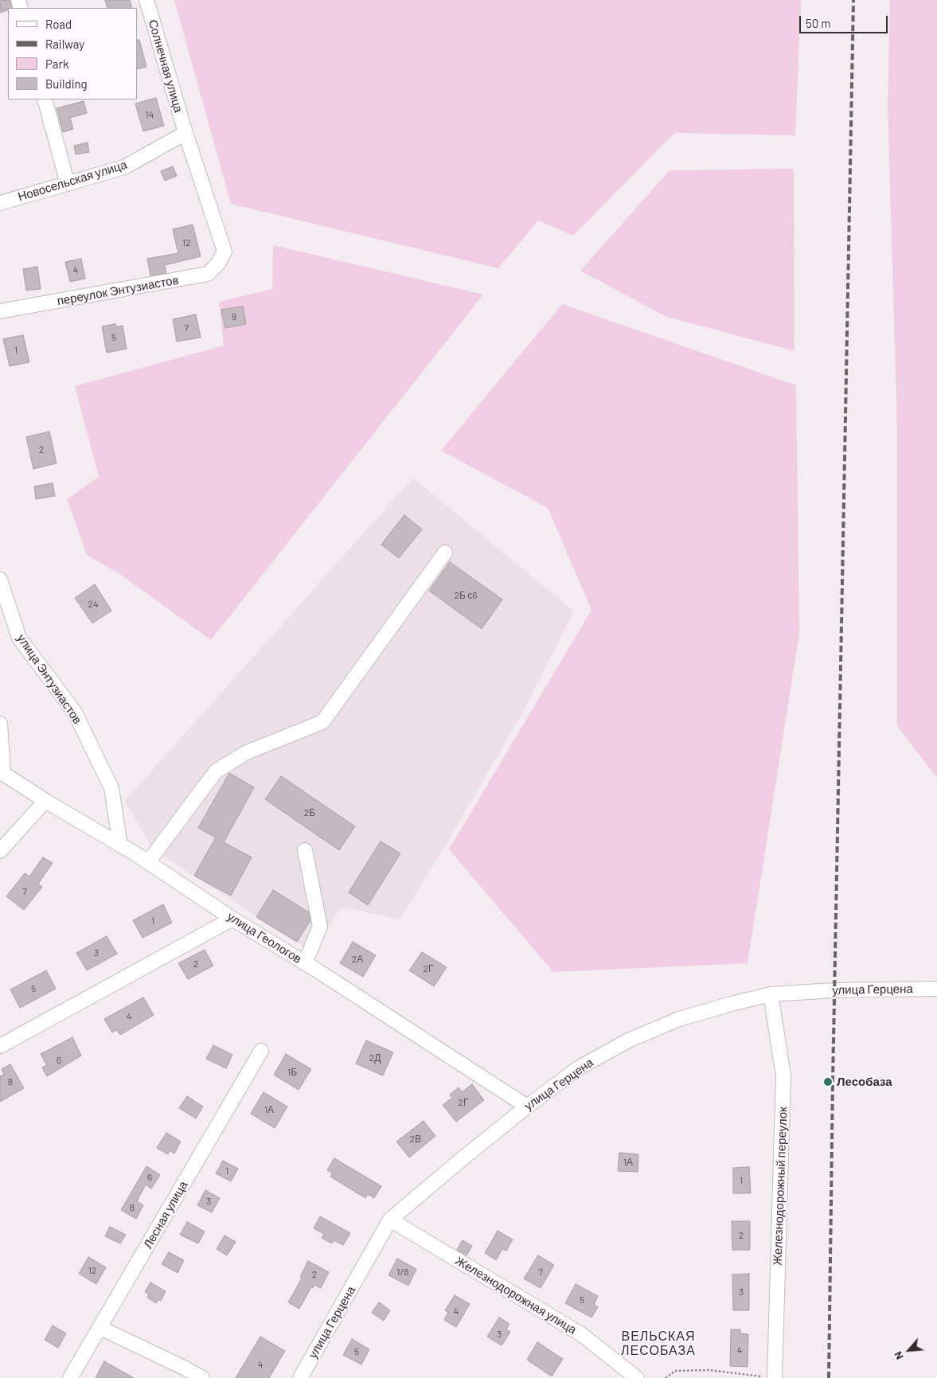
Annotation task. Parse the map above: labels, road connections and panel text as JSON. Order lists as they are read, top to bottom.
{
  "streets": {
    "street": [
      "Солнечная улица",
      "Новосельская улица",
      "переулок Энтузиастов",
      "улица Энтузиастов",
      "улица Геологов",
      "улица Герцена",
      "Железнодорожный переулок",
      "Лесная улица",
      "Железнодорожная улица"
    ]
  },
  "crossings": [
    ["Солнечная улица", "Новосельская улица"],
    ["Солнечная улица", "переулок Энтузиастов"],
    ["улица Энтузиастов", "улица Геологов"],
    ["улица Геологов", "улица Герцена"],
    ["улица Герцена", "Железнодорожный переулок"],
    ["улица Герцена", "Железнодорожная улица"]
  ],
  "districts": ["ВЕЛЬСКАЯ ЛЕСОБАЗА"],
  "places": ["Лесобаза"],
  "house_numbers": [
    "14",
    "12",
    "4",
    "9",
    "7",
    "5",
    "1",
    "2",
    "2Б с6",
    "24",
    "2Б",
    "7",
    "1",
    "3",
    "2А",
    "2",
    "2Г",
    "5",
    "4",
    "2Д",
    "6",
    "1Б",
    "8",
    "2Г",
    "1А",
    "2В",
    "1А",
    "1",
    "6",
    "1",
    "3",
    "8",
    "2",
    "12",
    "1/8",
    "7",
    "2",
    "3",
    "5",
    "4",
    "3",
    "4",
    "5",
    "4"
  ],
  "legend": [
    "Road",
    "Railway",
    "Park",
    "Building"
  ],
  "scale_bar": "50 m",
  "north": "bottom left"
}
